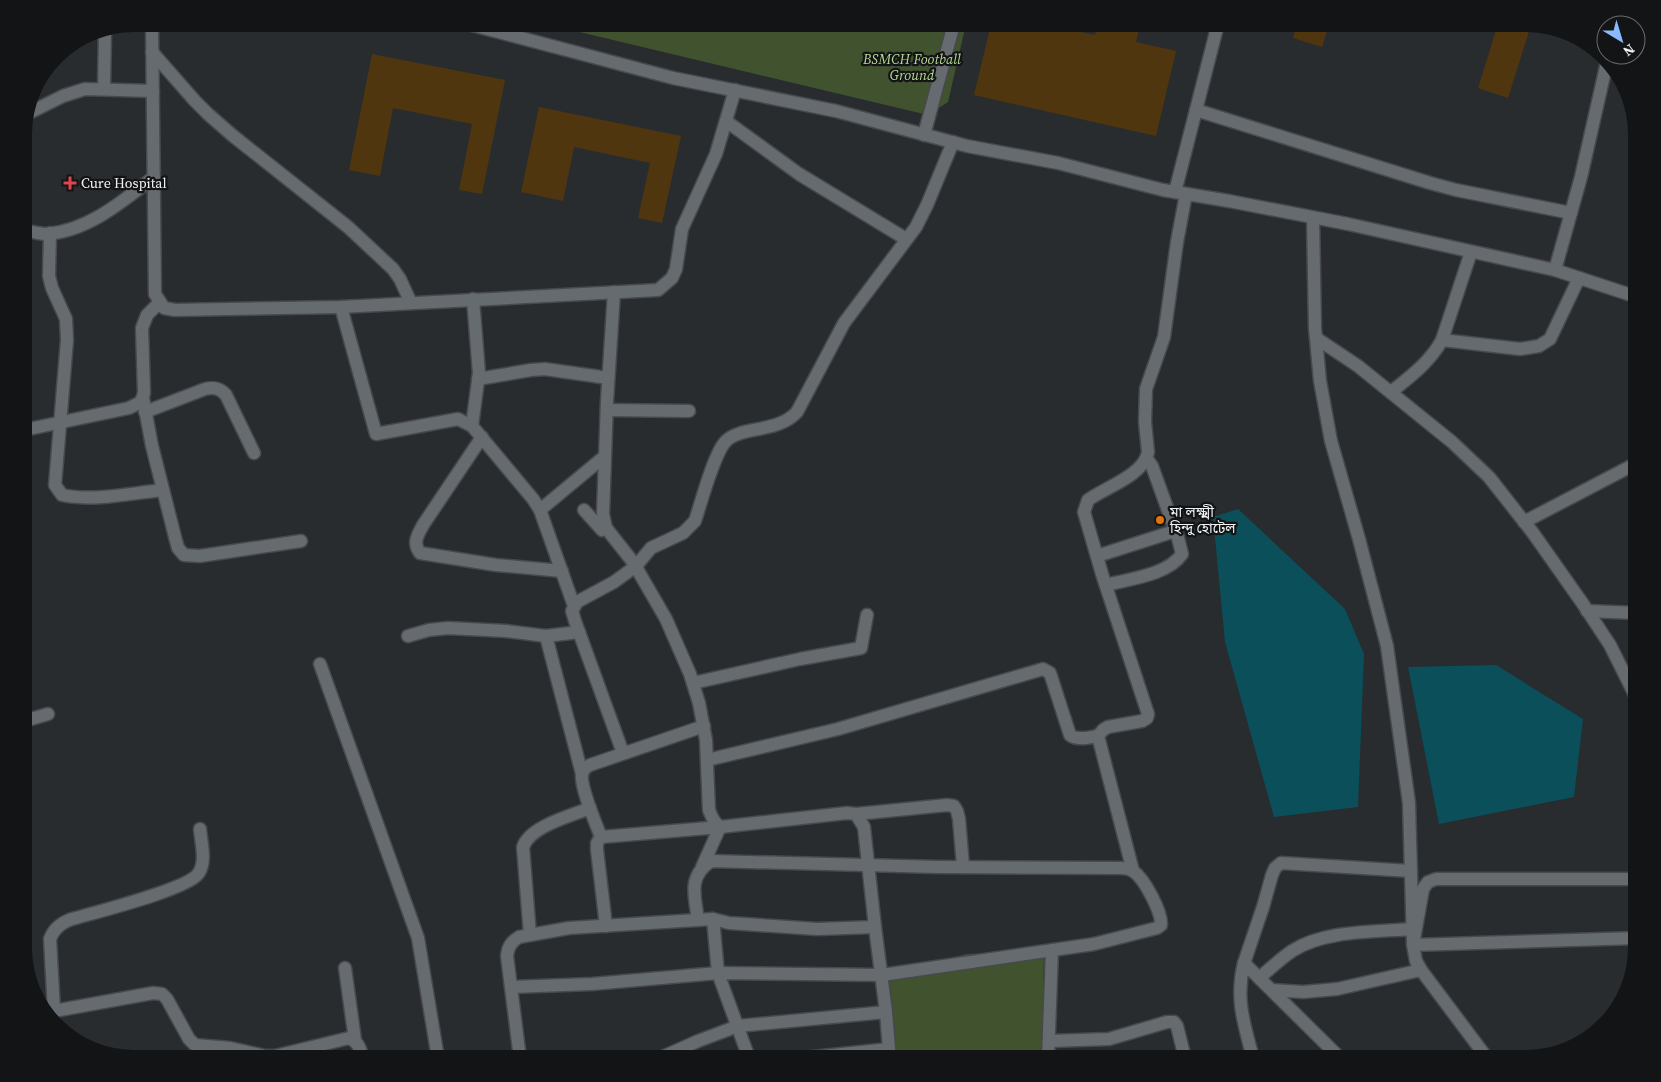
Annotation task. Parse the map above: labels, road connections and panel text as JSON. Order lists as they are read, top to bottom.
{
  "parks": ["BSMCH Football Ground"],
  "places": {
    "health": ["Cure Hospital"],
    "other": ["মা লক্ষ্মী হিন্দু হোটেল"]
  },
  "north": "bottom right"
}
